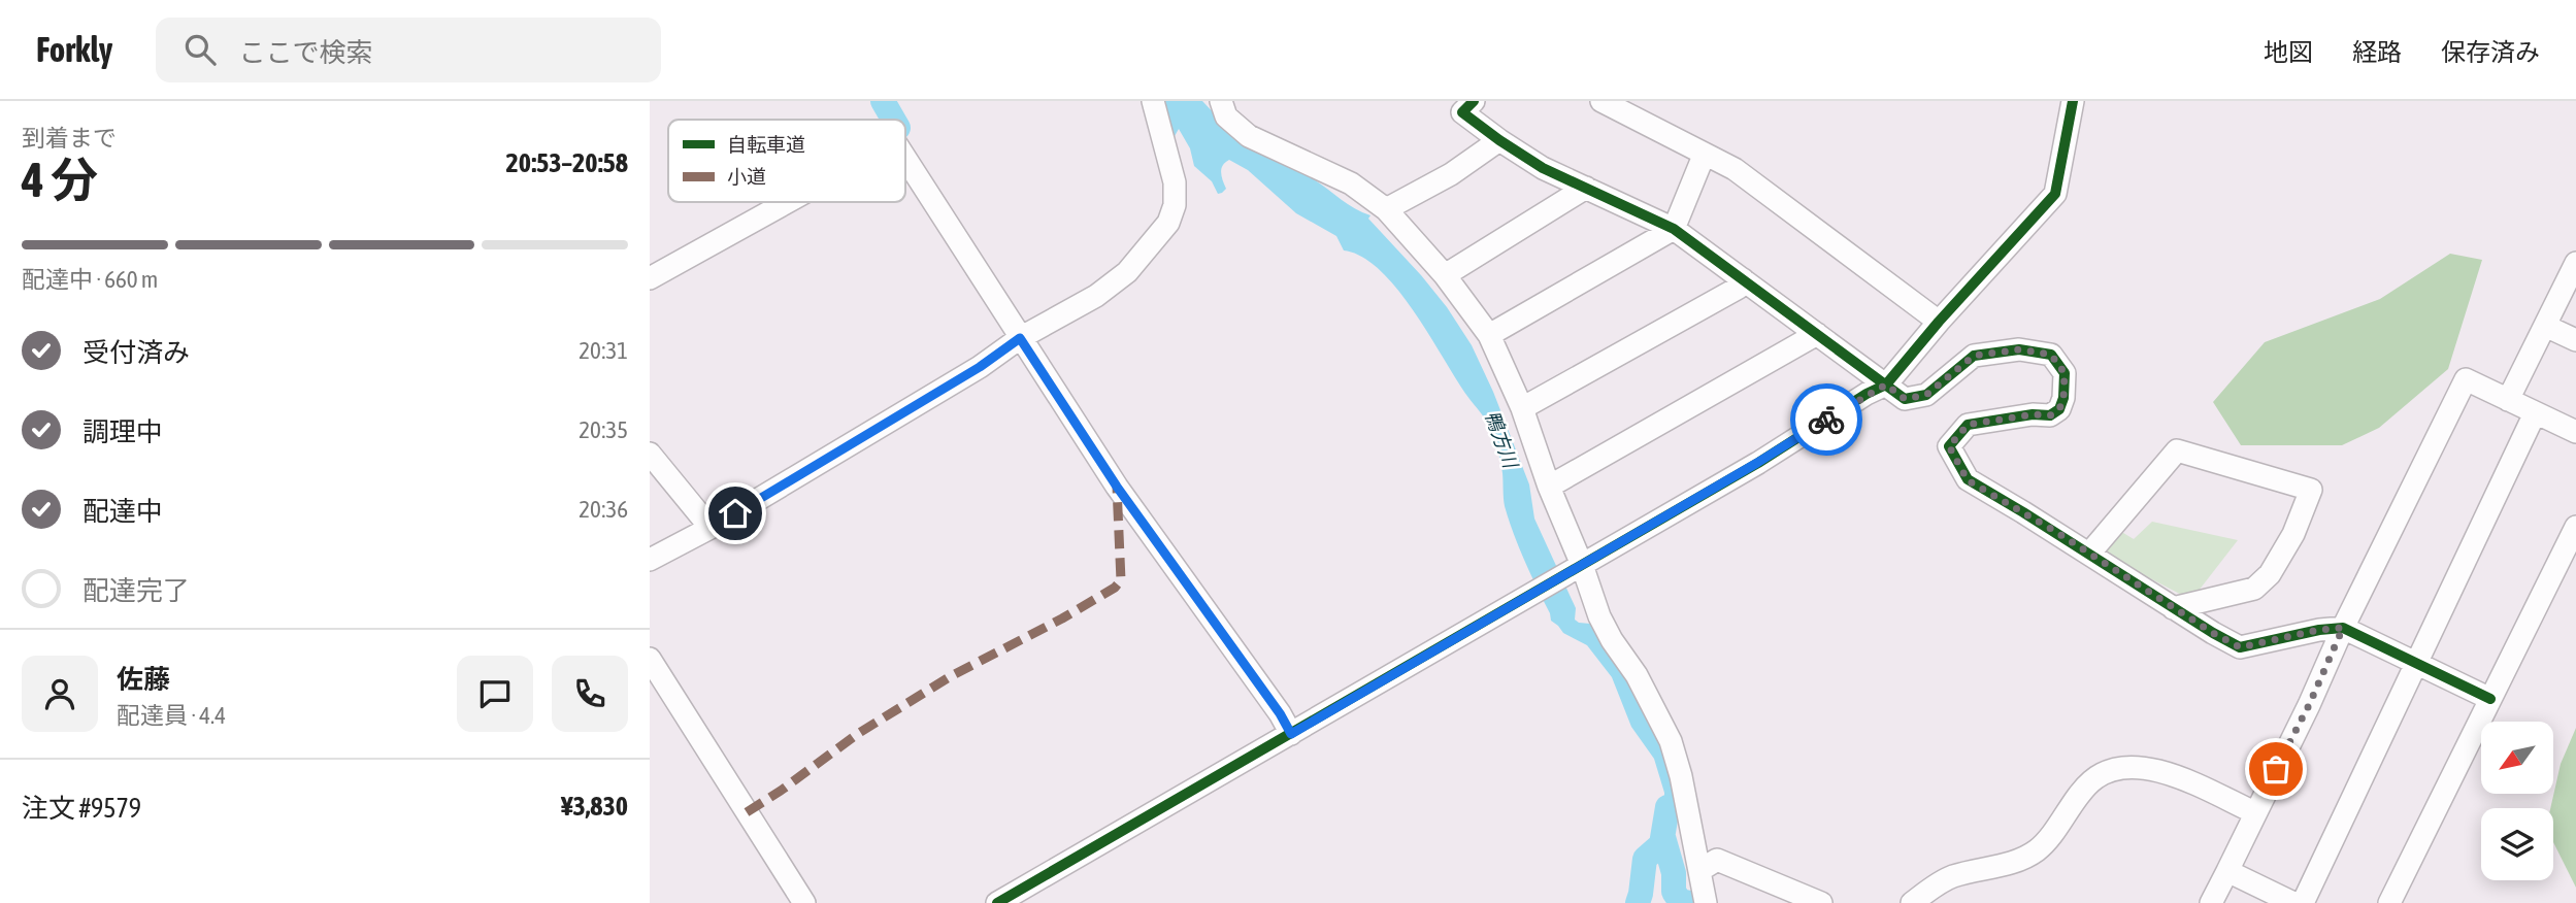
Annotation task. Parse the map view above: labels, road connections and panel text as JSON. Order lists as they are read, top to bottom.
{
  "water": ["鴨方川"],
  "legend": ["自転車道", "小道"],
  "north": "bottom left",
  "page": {
    "header": "Forkly",
    "search": "ここで検索",
    "nav": ["地図", "経路", "保存済み"],
    "heading": ["4 分", "到着まで", "20:53–20:58"],
    "panel": [
      "佐藤",
      "配達員 · 4.4",
      "注文 #9579",
      "¥3,830"
    ],
    "bar": "配達中 · 660 m",
    "list": [
      ["受付済み", "20:31"],
      ["調理中", "20:35"],
      ["配達中", "20:36"],
      "配達完了"
    ]
  }
}
